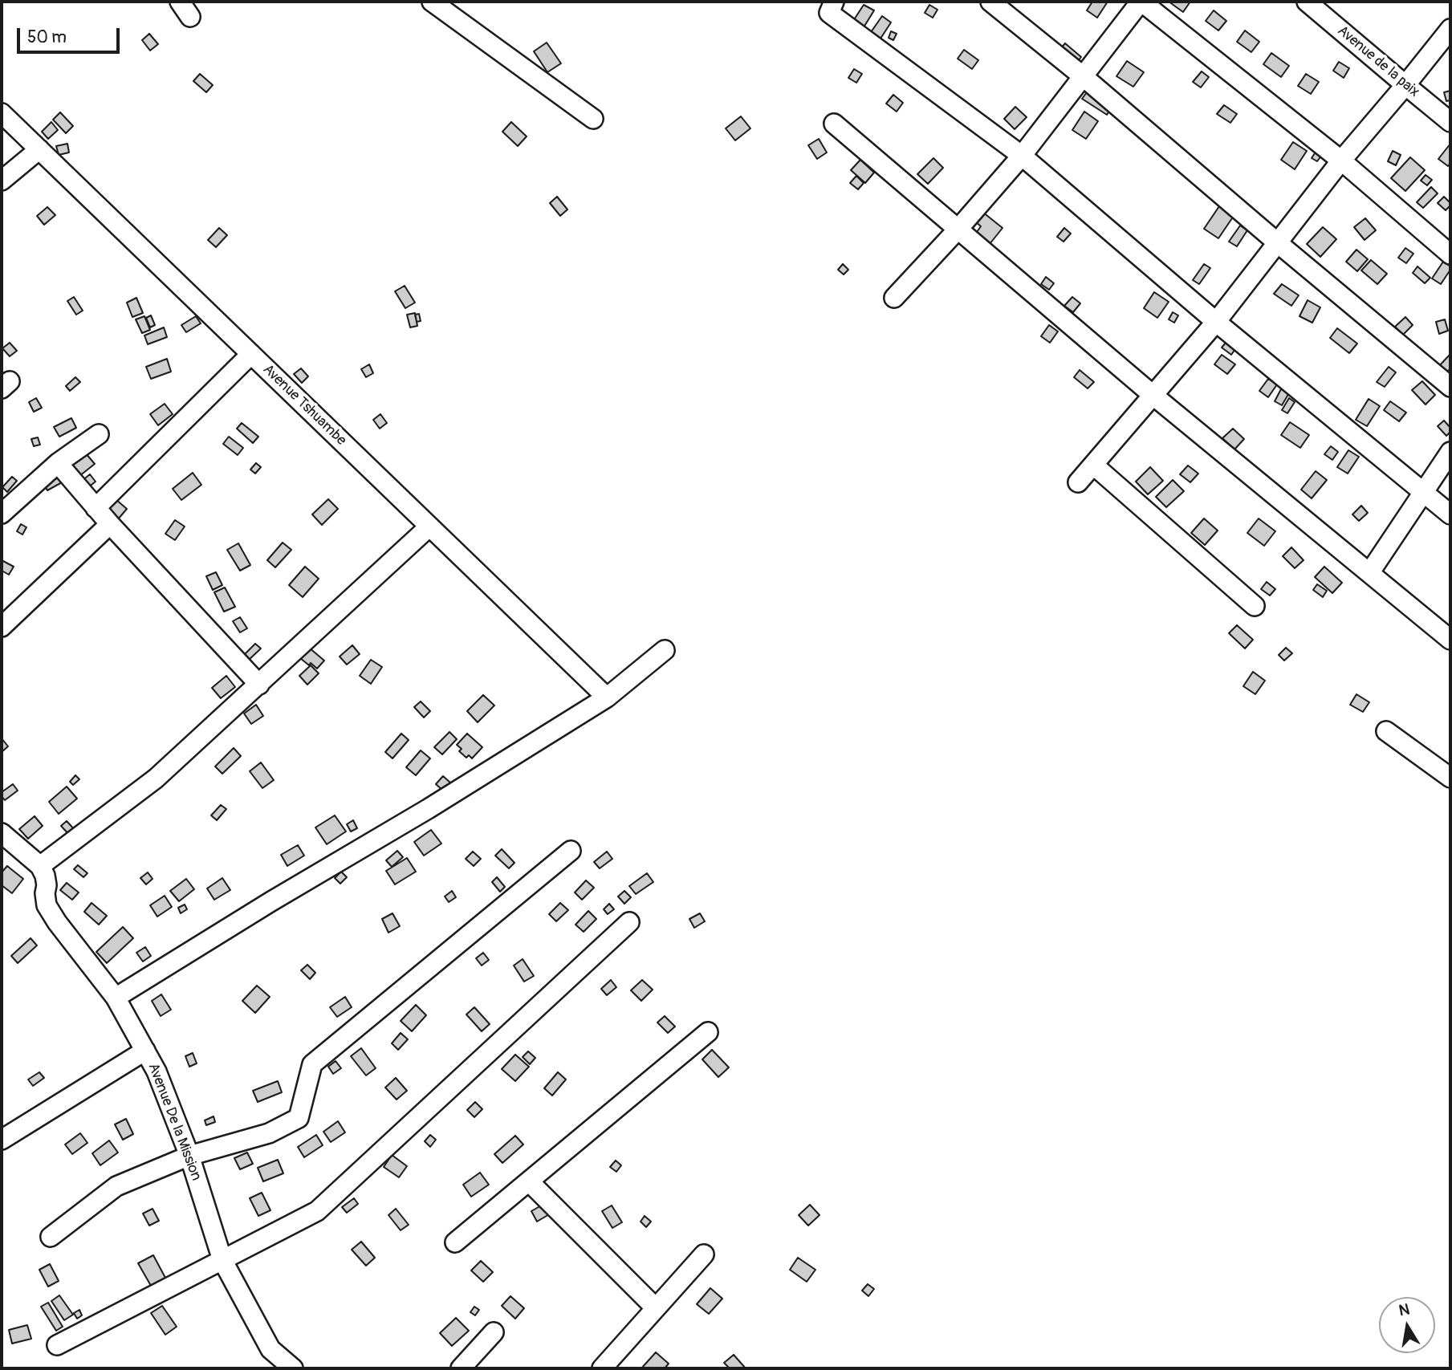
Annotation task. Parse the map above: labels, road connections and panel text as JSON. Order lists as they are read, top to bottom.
{
  "streets": {
    "street": ["Avenue de la paix", "Avenue Tshuambe", "Avenue De la Mission"]
  },
  "scale_bar": "50 m",
  "north": "top"
}
